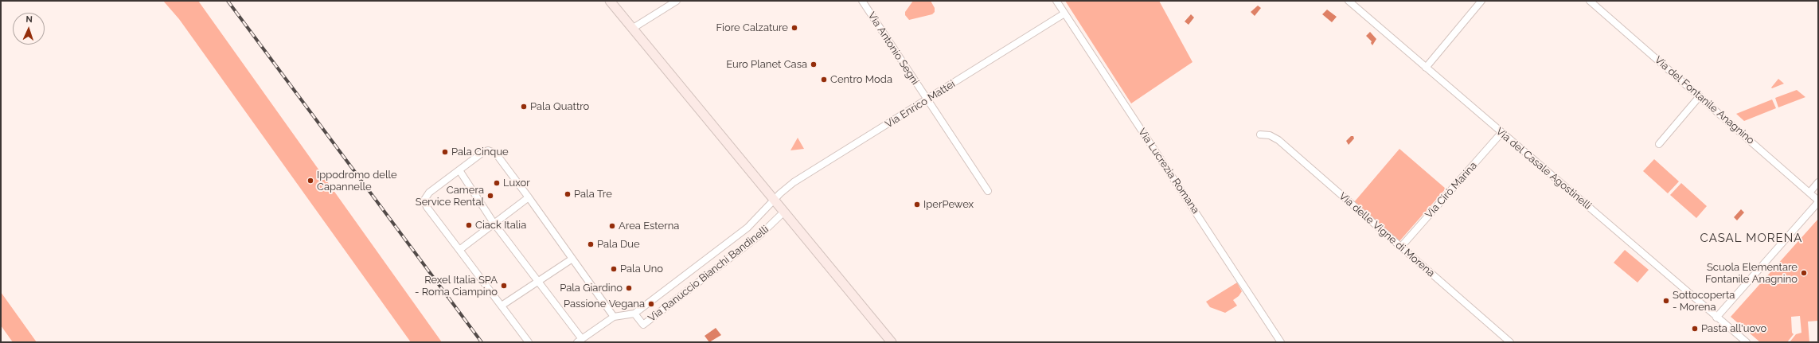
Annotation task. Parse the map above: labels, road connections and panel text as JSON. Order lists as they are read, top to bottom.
{
  "streets": {
    "street": [
      "Via Antonio Segni",
      "Via del Fontanile Anagnino",
      "Via Enrico Mattei",
      "Via del Casale Agostinelli",
      "Via Lucrezia Romana",
      "Via Cirò Marina",
      "Via delle Vigne di Morena",
      "Via Ranuccio Bianchi Bandinelli"
    ]
  },
  "crossings": [
    ["Via Antonio Segni", "Via Enrico Mattei"],
    ["Via Enrico Mattei", "Via Lucrezia Romana"],
    ["Via Enrico Mattei", "Via Ranuccio Bianchi Bandinelli"],
    ["Via del Casale Agostinelli", "Via Cirò Marina"],
    ["Via Cirò Marina", "Via delle Vigne di Morena"]
  ],
  "districts": ["CASAL MORENA"],
  "places": [
    "Fiore Calzature",
    "Euro Planet Casa",
    "Centro Moda",
    "Pala Quattro",
    "Pala Cinque",
    "Ippodromo delle Capannelle",
    "Luxor",
    "Pala Tre",
    "Camera Service Rental",
    "IperPewex",
    "Ciack Italia",
    "Area Esterna",
    "Pala Due",
    "Pala Uno",
    "Scuola Elementare Fontanile Anagnino",
    "Rexel Italia SPA - Roma Ciampino",
    "Pala Giardino",
    "Sottocoperta - Morena",
    "Passione Vegana",
    "Pasta all'uovo"
  ],
  "north": "top"
}
